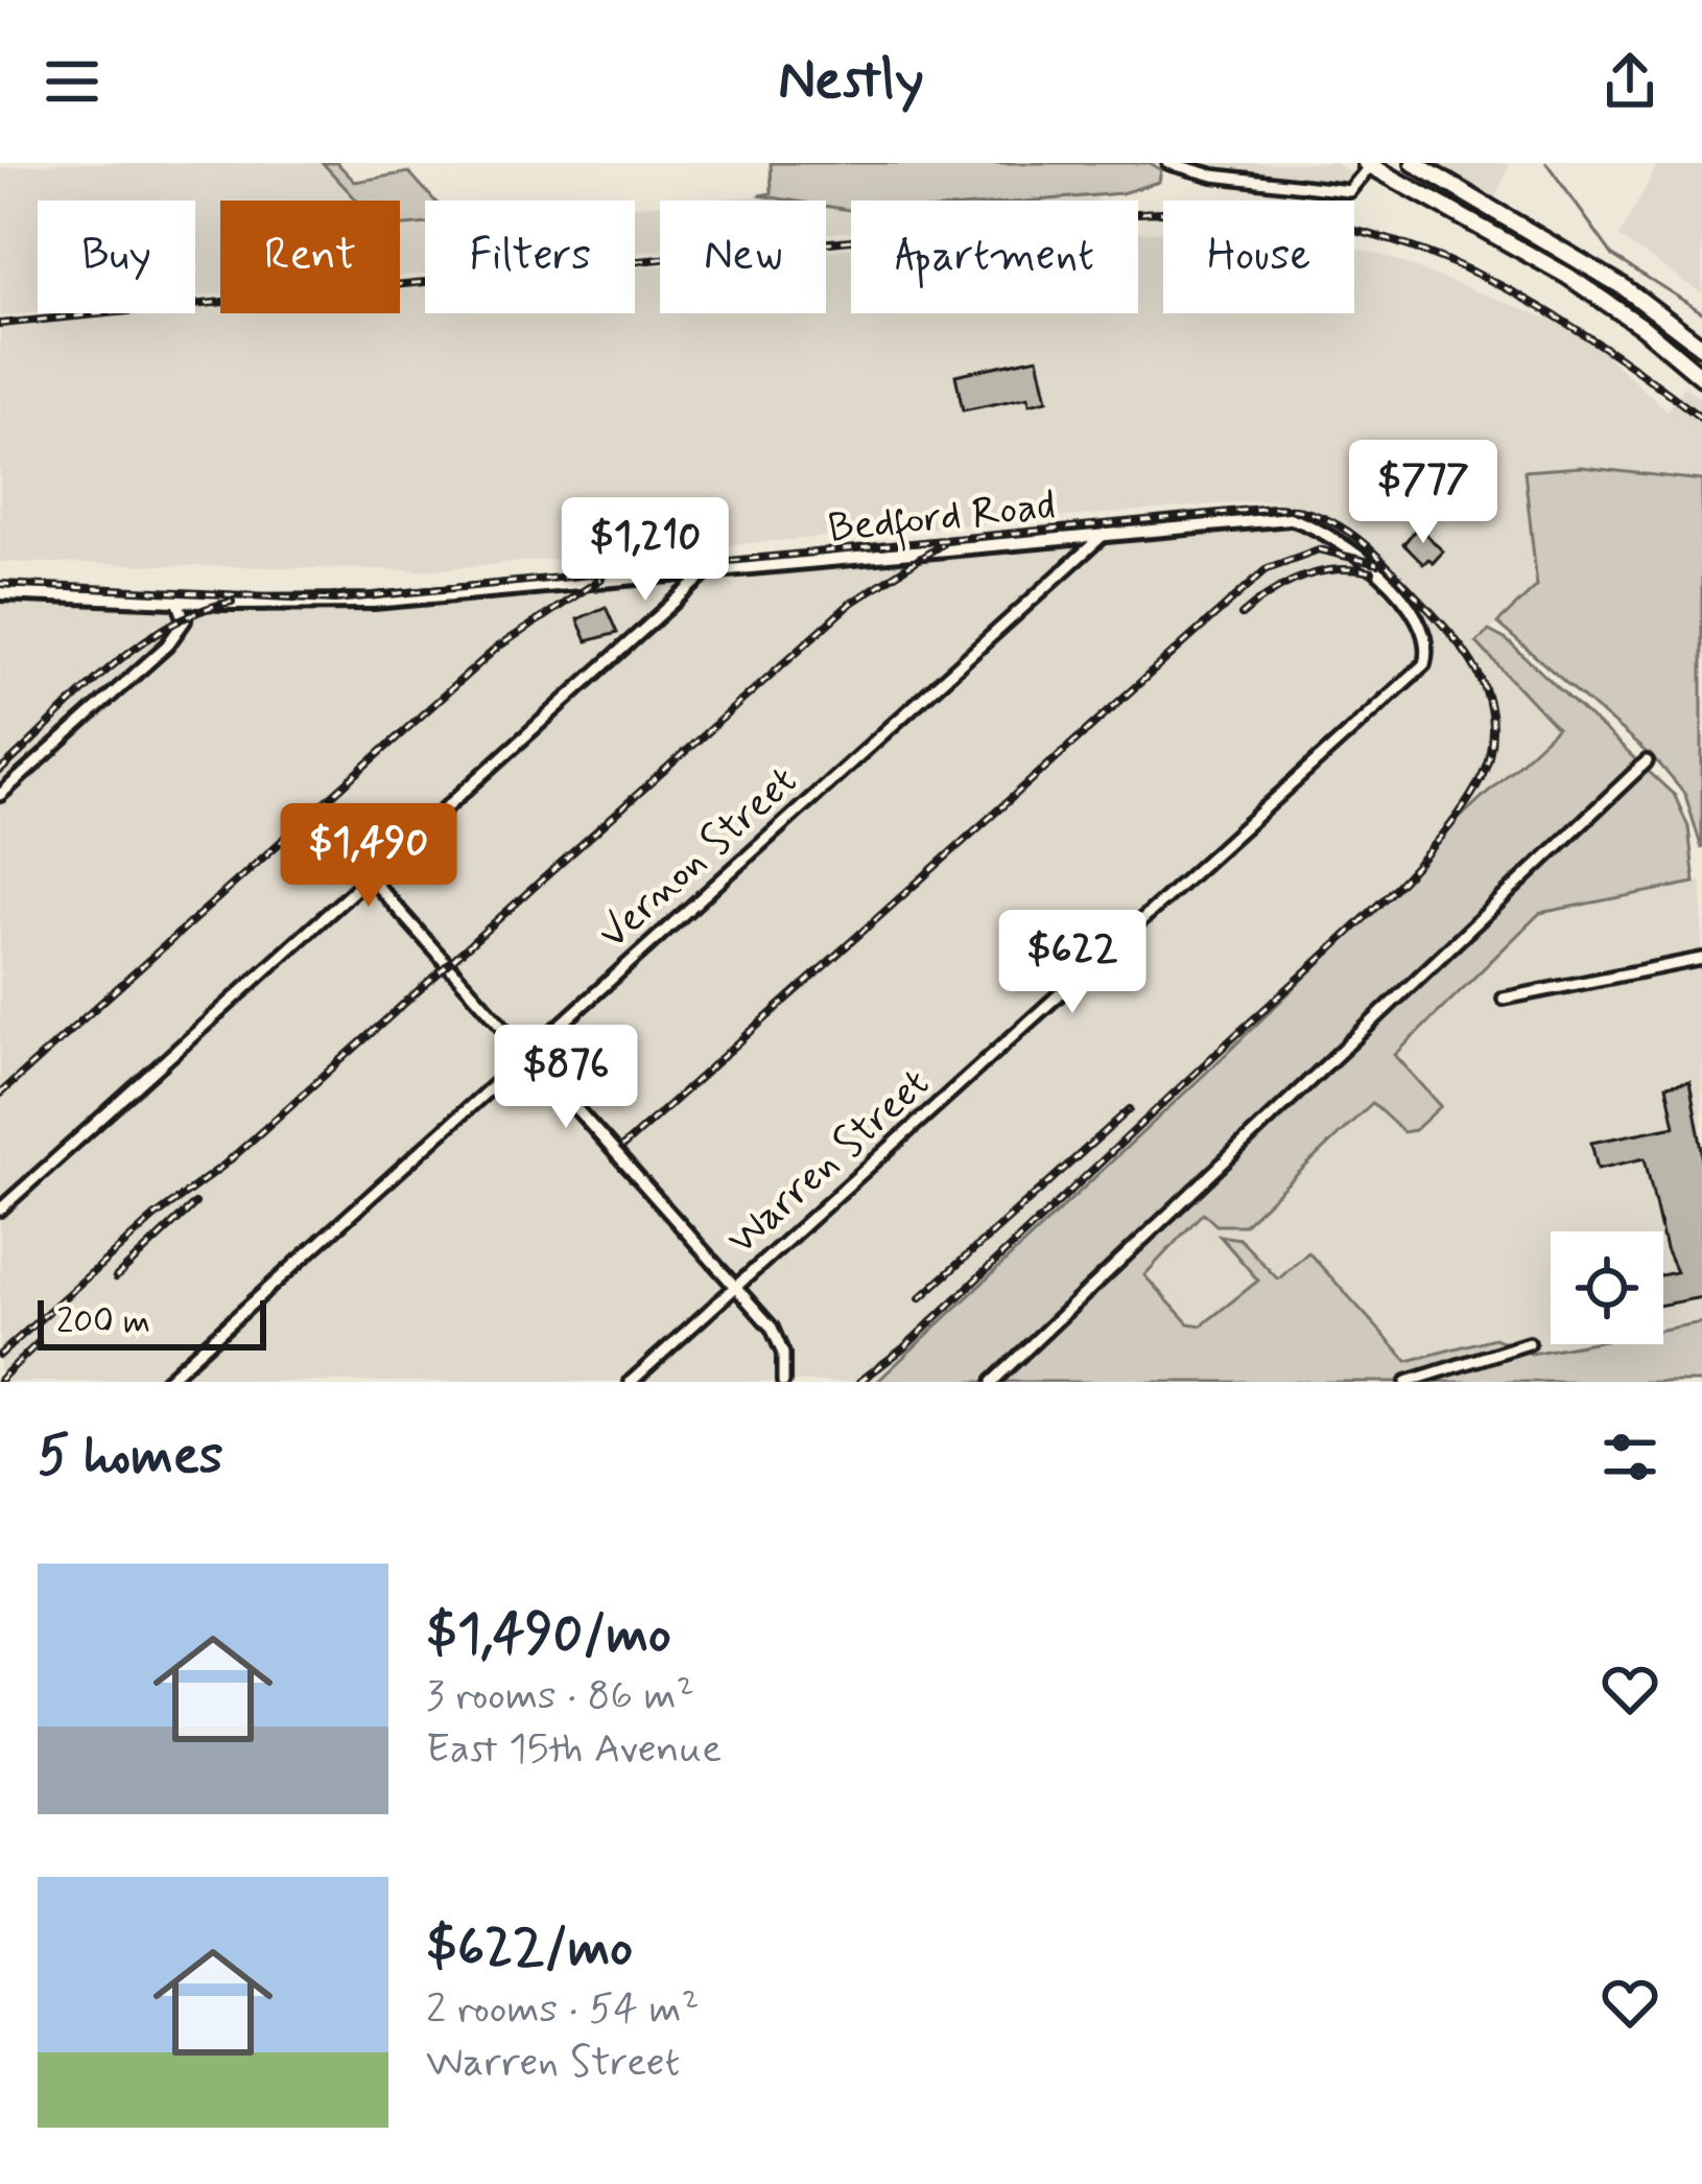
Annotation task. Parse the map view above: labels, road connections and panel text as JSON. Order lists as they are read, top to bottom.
{
  "streets": {
    "street": ["Bedford Road", "Vernon Street", "Warren Street"]
  },
  "crossings": [
    ["Bedford Road", "Vernon Street"],
    ["Bedford Road", "Warren Street"]
  ],
  "scale_bar": "200 m",
  "page": {
    "header": "Nestly",
    "chip": [
      "Buy",
      "Rent",
      "Filters",
      "New",
      "Apartment",
      "House"
    ],
    "price": [
      "$777",
      "$1,210",
      "$1,490",
      "$622",
      "$876"
    ],
    "scale": "200 m",
    "heading": "5 homes",
    "list": [
      {
        "name": "$1,490/mo",
        "note": "3 rooms · 86 m² · East 15th Avenue"
      },
      {
        "name": "$622/mo",
        "note": "2 rooms · 54 m² · Warren Street"
      }
    ]
  }
}
